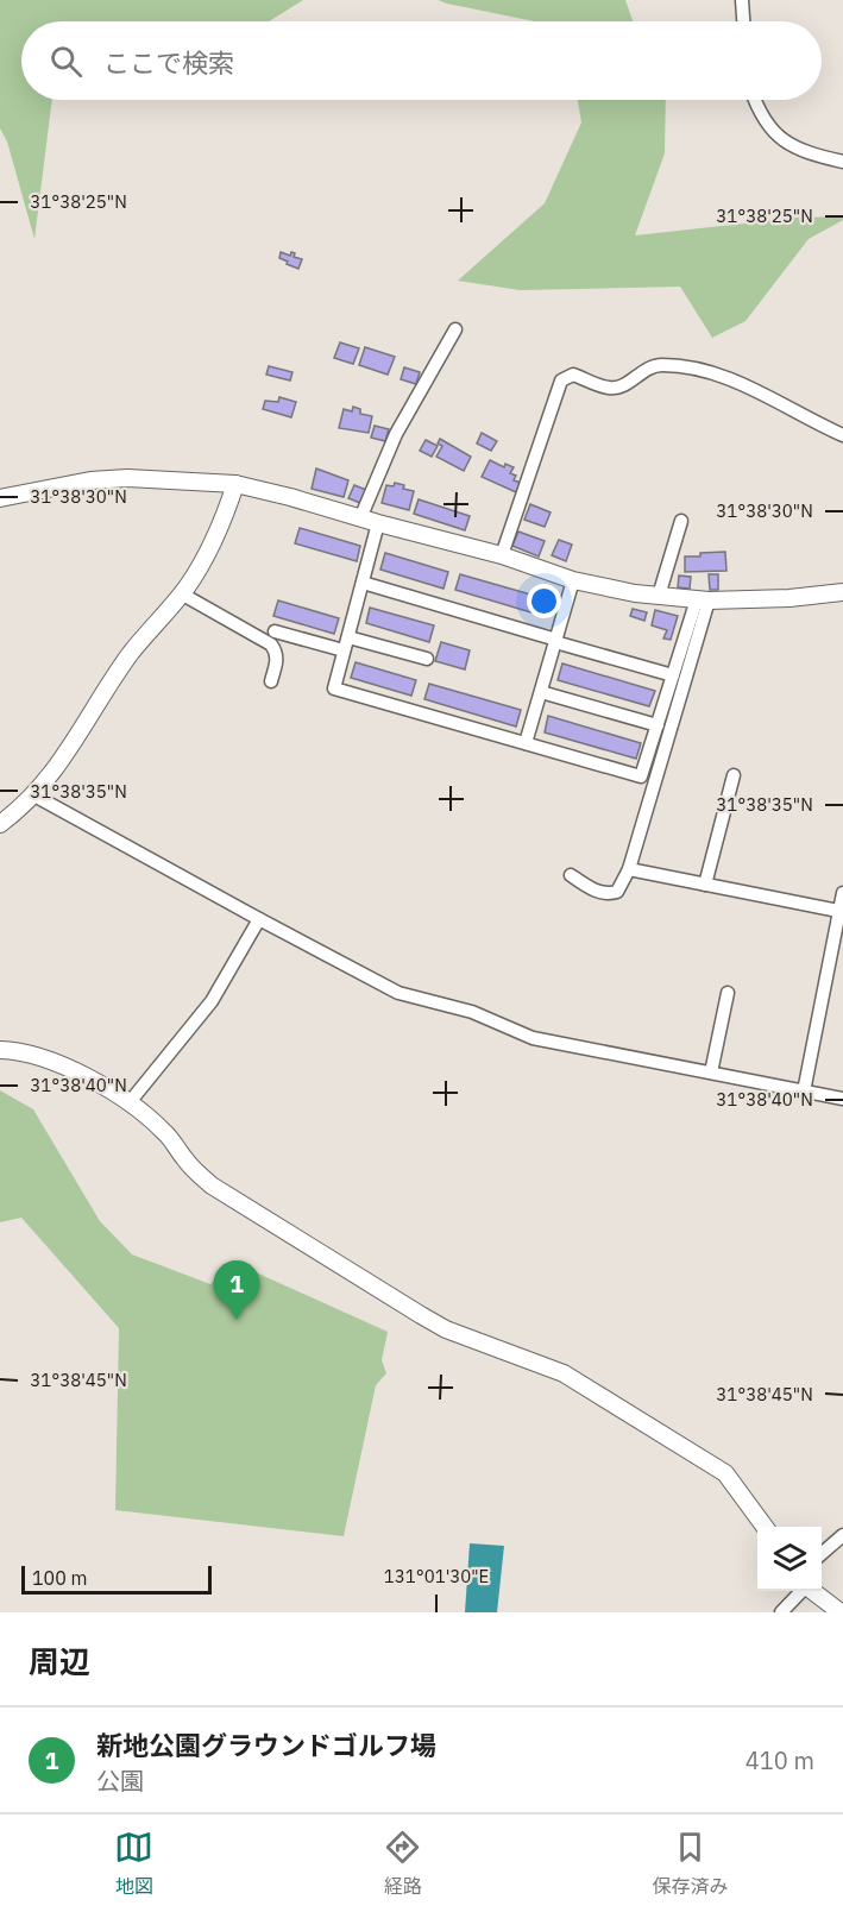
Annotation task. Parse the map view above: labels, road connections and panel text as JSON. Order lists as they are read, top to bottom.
{
  "scale_bar": "100 m",
  "page": {
    "search": "ここで検索",
    "pins": "1",
    "scale": "100 m",
    "heading": "周辺",
    "list": [
      {
        "mark": "1",
        "name": "新地公園グラウンドゴルフ場",
        "note": "公園",
        "value": "410 m"
      }
    ],
    "nav": ["地図", "経路", "保存済み"]
  },
  "coordinates": [
    "31°38'25\"N",
    "31°38'30\"N",
    "31°38'35\"N",
    "31°38'40\"N",
    "31°38'45\"N",
    "131°01'30\"E"
  ]
}
